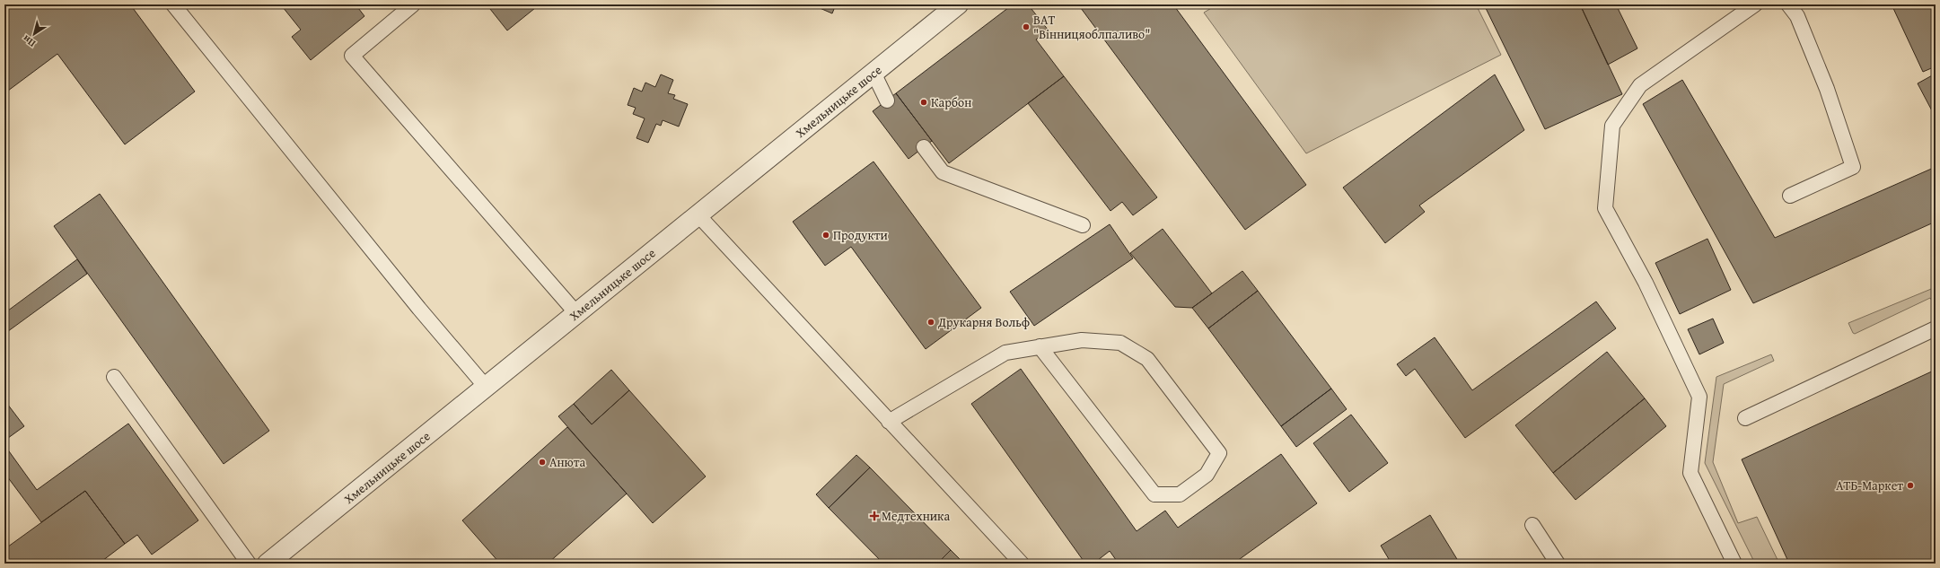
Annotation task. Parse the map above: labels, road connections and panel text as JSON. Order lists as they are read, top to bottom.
{
  "streets": {
    "street": ["Хмельницьке шосе"]
  },
  "places": {
    "other": [
      "ВАТ \"Вінницяоблпаливо\"",
      "Карбон",
      "Продукти",
      "Друкарня Вольф",
      "Анюта",
      "АТБ-Маркет"
    ],
    "health": ["Медтехника"]
  },
  "north": "bottom left"
}
